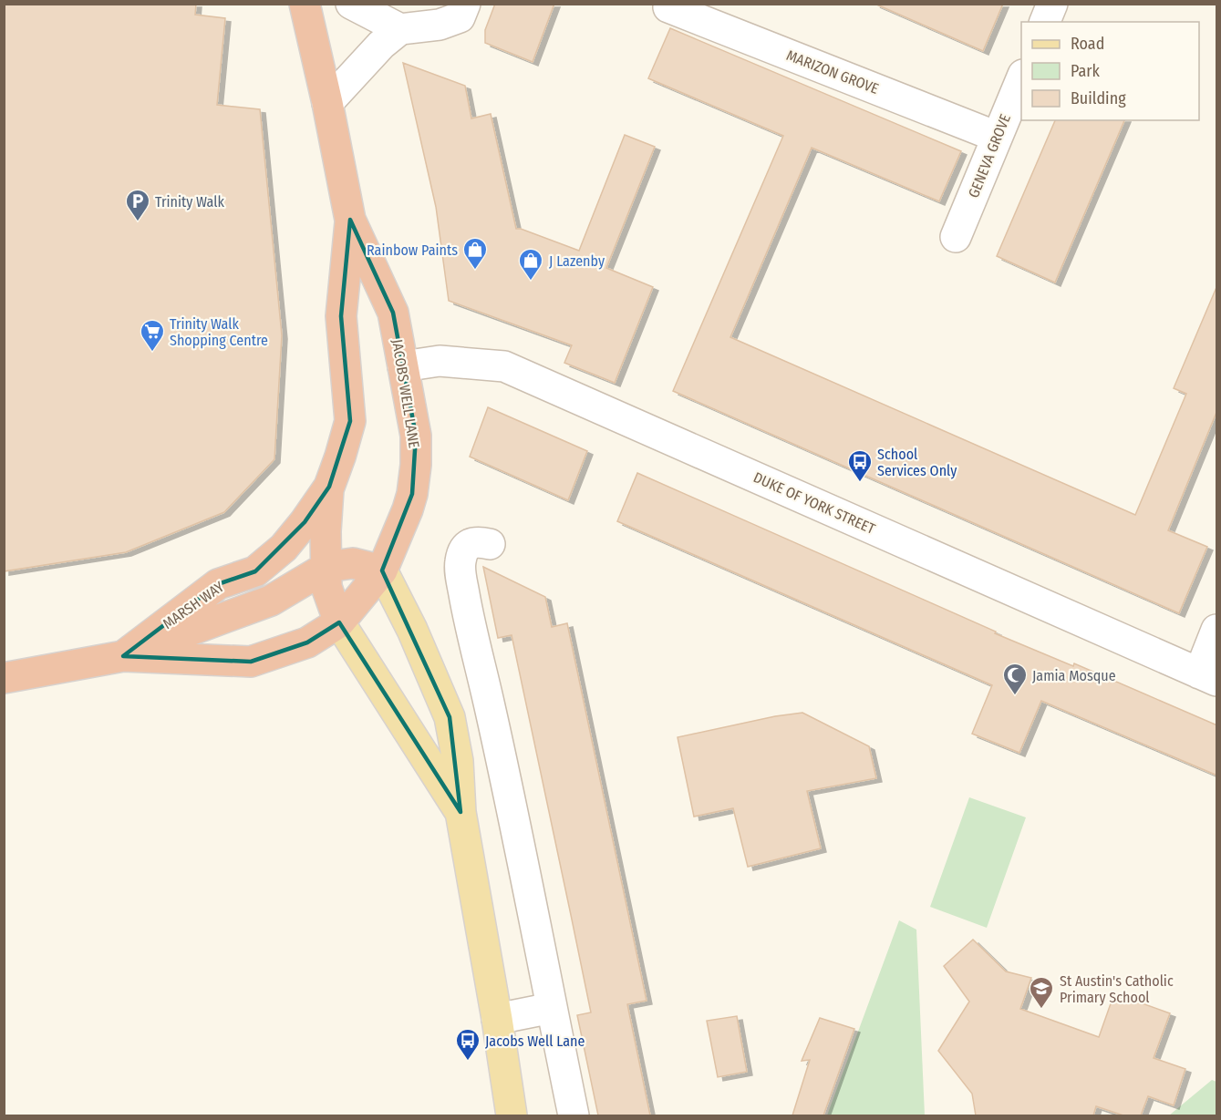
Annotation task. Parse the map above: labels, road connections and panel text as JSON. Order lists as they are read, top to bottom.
{
  "streets": {
    "highway": ["JACOBS WELL LANE", "MARSH WAY"],
    "street": ["MARIZON GROVE", "GENEVA GROVE", "DUKE OF YORK STREET"]
  },
  "crossings": [
    ["MARIZON GROVE", "GENEVA GROVE"],
    ["JACOBS WELL LANE", "DUKE OF YORK STREET"],
    ["JACOBS WELL LANE", "MARSH WAY"]
  ],
  "places": {
    "parking": ["Trinity Walk"],
    "shop": ["Rainbow Paints", "J Lazenby"],
    "supermarket": ["Trinity Walk Shopping Centre"],
    "bus stop": ["School Services Only", "Jacobs Well Lane"],
    "mosque": ["Jamia Mosque"],
    "school or university": ["St Austin's Catholic Primary School"]
  },
  "legend": ["Road", "Park", "Building"]
}
